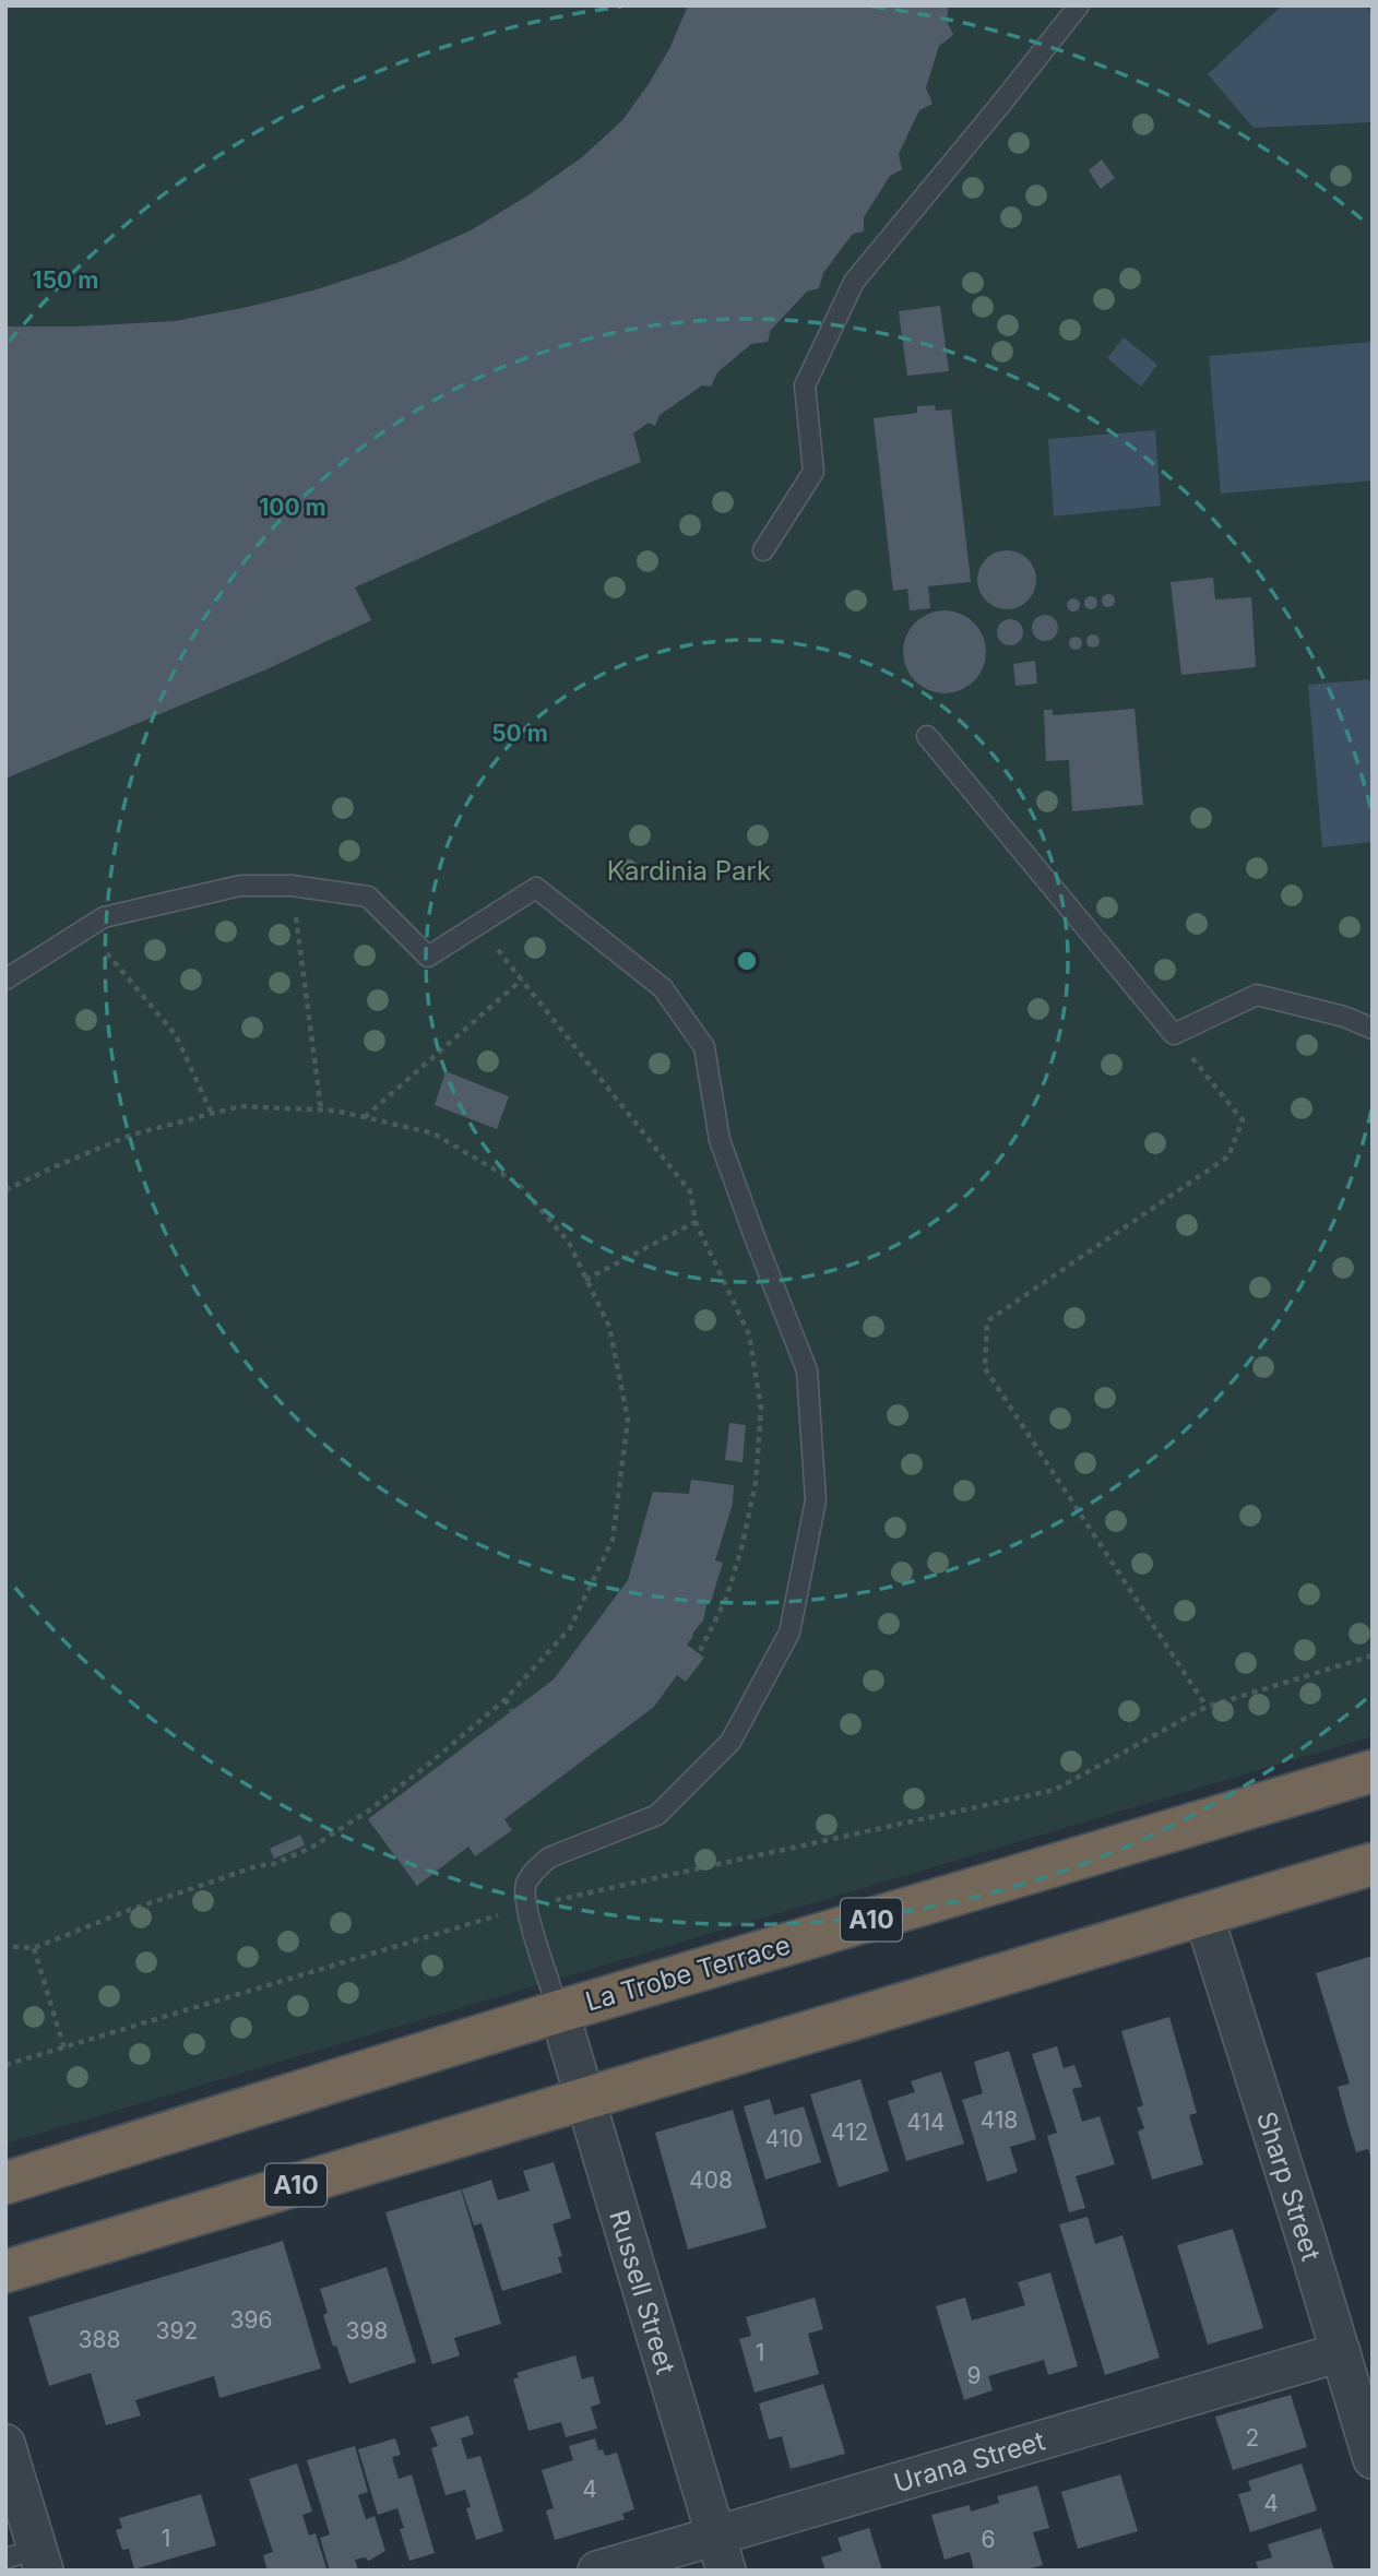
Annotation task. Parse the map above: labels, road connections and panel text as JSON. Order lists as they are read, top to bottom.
{
  "streets": {
    "highway": ["A10", "La Trobe Terrace"],
    "street": ["Sharp Street", "Russell Street", "Urana Street"]
  },
  "crossings": [
    ["A10", "Sharp Street"],
    ["A10", "Russell Street"],
    ["La Trobe Terrace", "Russell Street"],
    ["Sharp Street", "Urana Street"],
    ["Russell Street", "Urana Street"]
  ],
  "parks": ["Kardinia Park"],
  "house_numbers": [
    "418",
    "414",
    "412",
    "410",
    "408",
    "396",
    "392",
    "398",
    "388",
    "1",
    "9",
    "2",
    "4",
    "4",
    "1",
    "6"
  ],
  "rings": ["150 m", "100 m", "50 m"]
}
